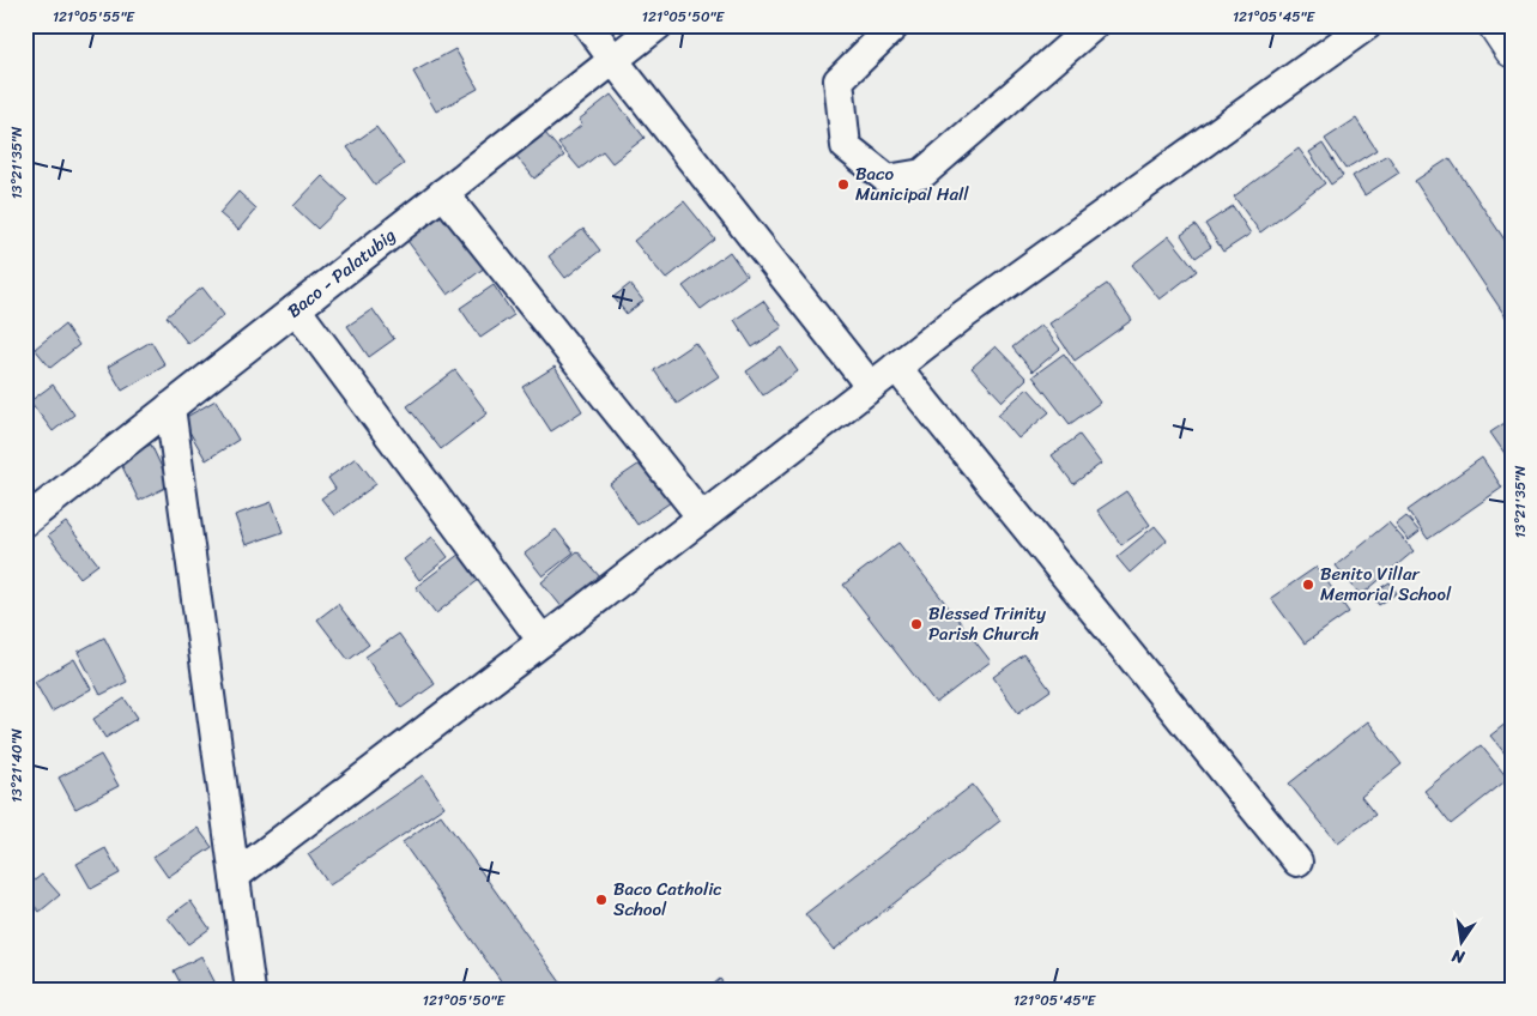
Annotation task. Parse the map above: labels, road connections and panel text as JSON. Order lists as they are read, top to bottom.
{
  "streets": {
    "street": ["Baco - Palatubig"]
  },
  "places": [
    "Baco Municipal Hall",
    "Benito Villar Memorial School",
    "Blessed Trinity Parish Church",
    "Baco Catholic School"
  ],
  "north": "bottom",
  "coordinates": [
    "121°05'55\"E",
    "121°05'50\"E",
    "121°05'45\"E",
    "13°21'35\"N",
    "13°21'40\"N"
  ]
}
